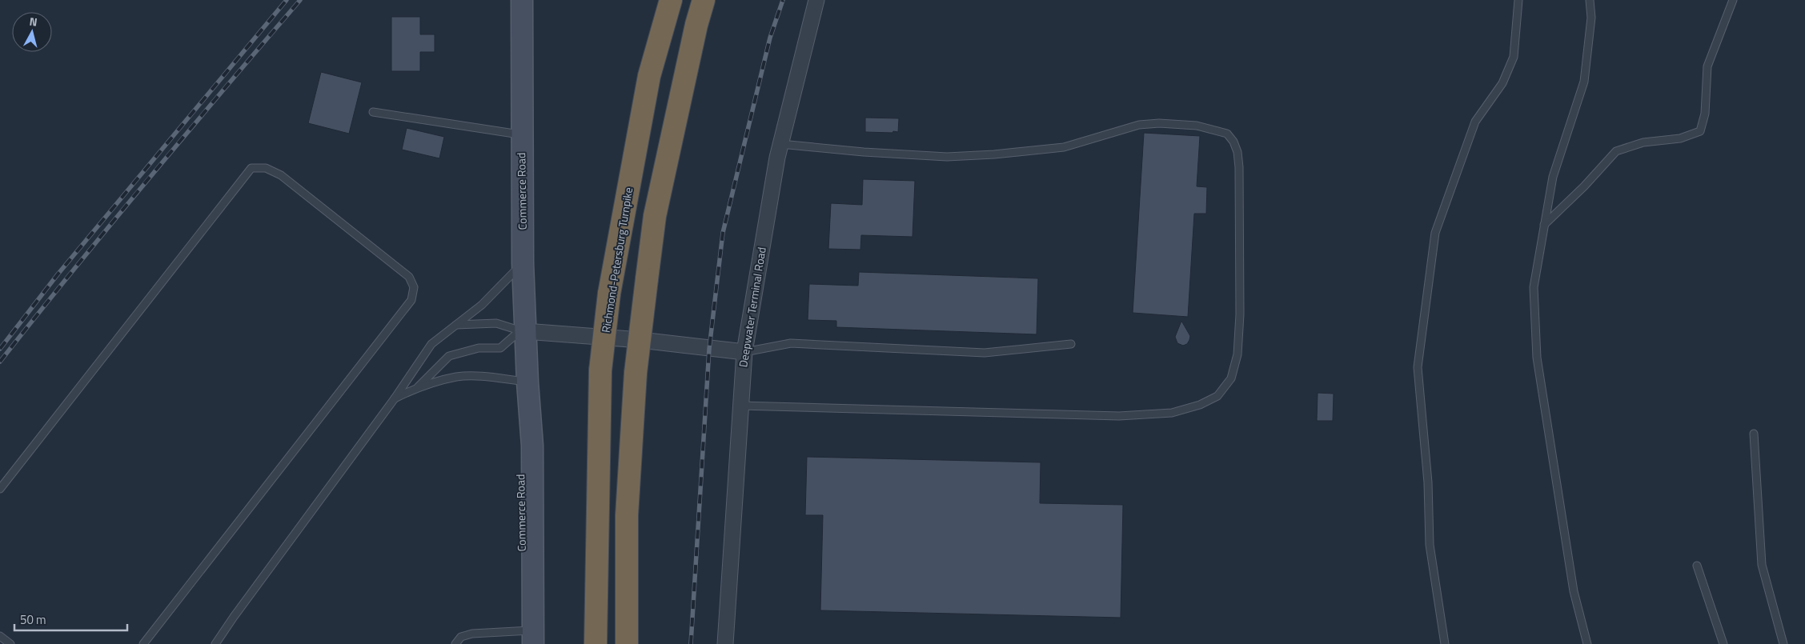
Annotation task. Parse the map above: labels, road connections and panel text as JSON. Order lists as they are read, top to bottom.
{
  "streets": {
    "highway": ["Richmond-Petersburg Turnpike"],
    "main road": ["Commerce Road"],
    "street": ["Deepwater Terminal Road"]
  },
  "scale_bar": "50 m",
  "north": "top"
}
